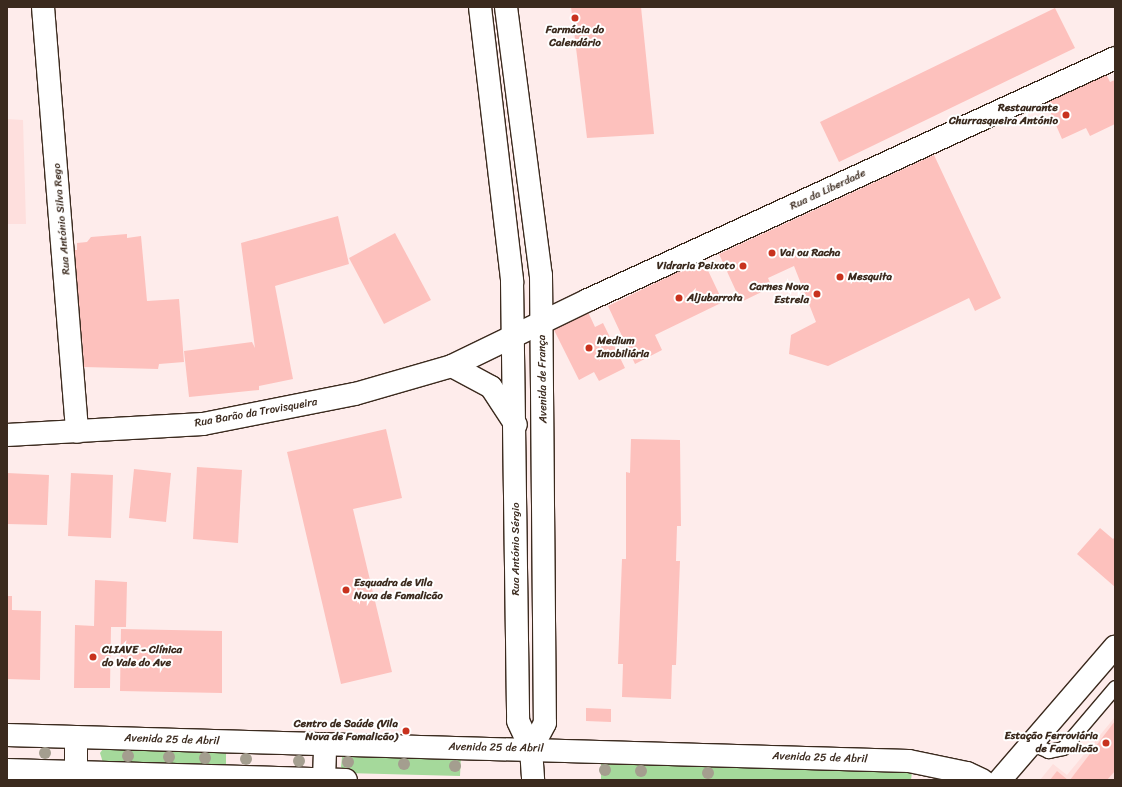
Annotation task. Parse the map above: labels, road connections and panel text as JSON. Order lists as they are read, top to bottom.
{
  "streets": {
    "main road": [
      "Rua da Liberdade",
      "Rua António Silva Rego",
      "Avenida de França",
      "Rua Barão da Trovisqueira",
      "Rua António Sérgio",
      "Avenida 25 de Abril"
    ]
  },
  "crossings": [
    ["Rua da Liberdade", "Avenida de França"],
    ["Rua da Liberdade", "Rua Barão da Trovisqueira"],
    ["Rua António Silva Rego", "Rua Barão da Trovisqueira"],
    ["Avenida de França", "Rua Barão da Trovisqueira"],
    ["Avenida de França", "Rua António Sérgio"],
    ["Avenida de França", "Avenida 25 de Abril"],
    ["Rua Barão da Trovisqueira", "Rua António Sérgio"],
    ["Rua António Sérgio", "Avenida 25 de Abril"]
  ],
  "places": [
    "Farmácia do Calendário",
    "Restaurante Churrasqueira António",
    "Vai ou Racha",
    "Vidraria Peixoto",
    "Mesquita",
    "Carnes Nova Estrela",
    "Aljubarrota",
    "Medium Imobiliária",
    "Esquadra de Vila Nova de Famalicão",
    "CLIAVE - Clínica do Vale do Ave",
    "Centro de Saúde (Vila Nova de Famalicão)",
    "Estação Ferroviária de Famalicão"
  ]
}
